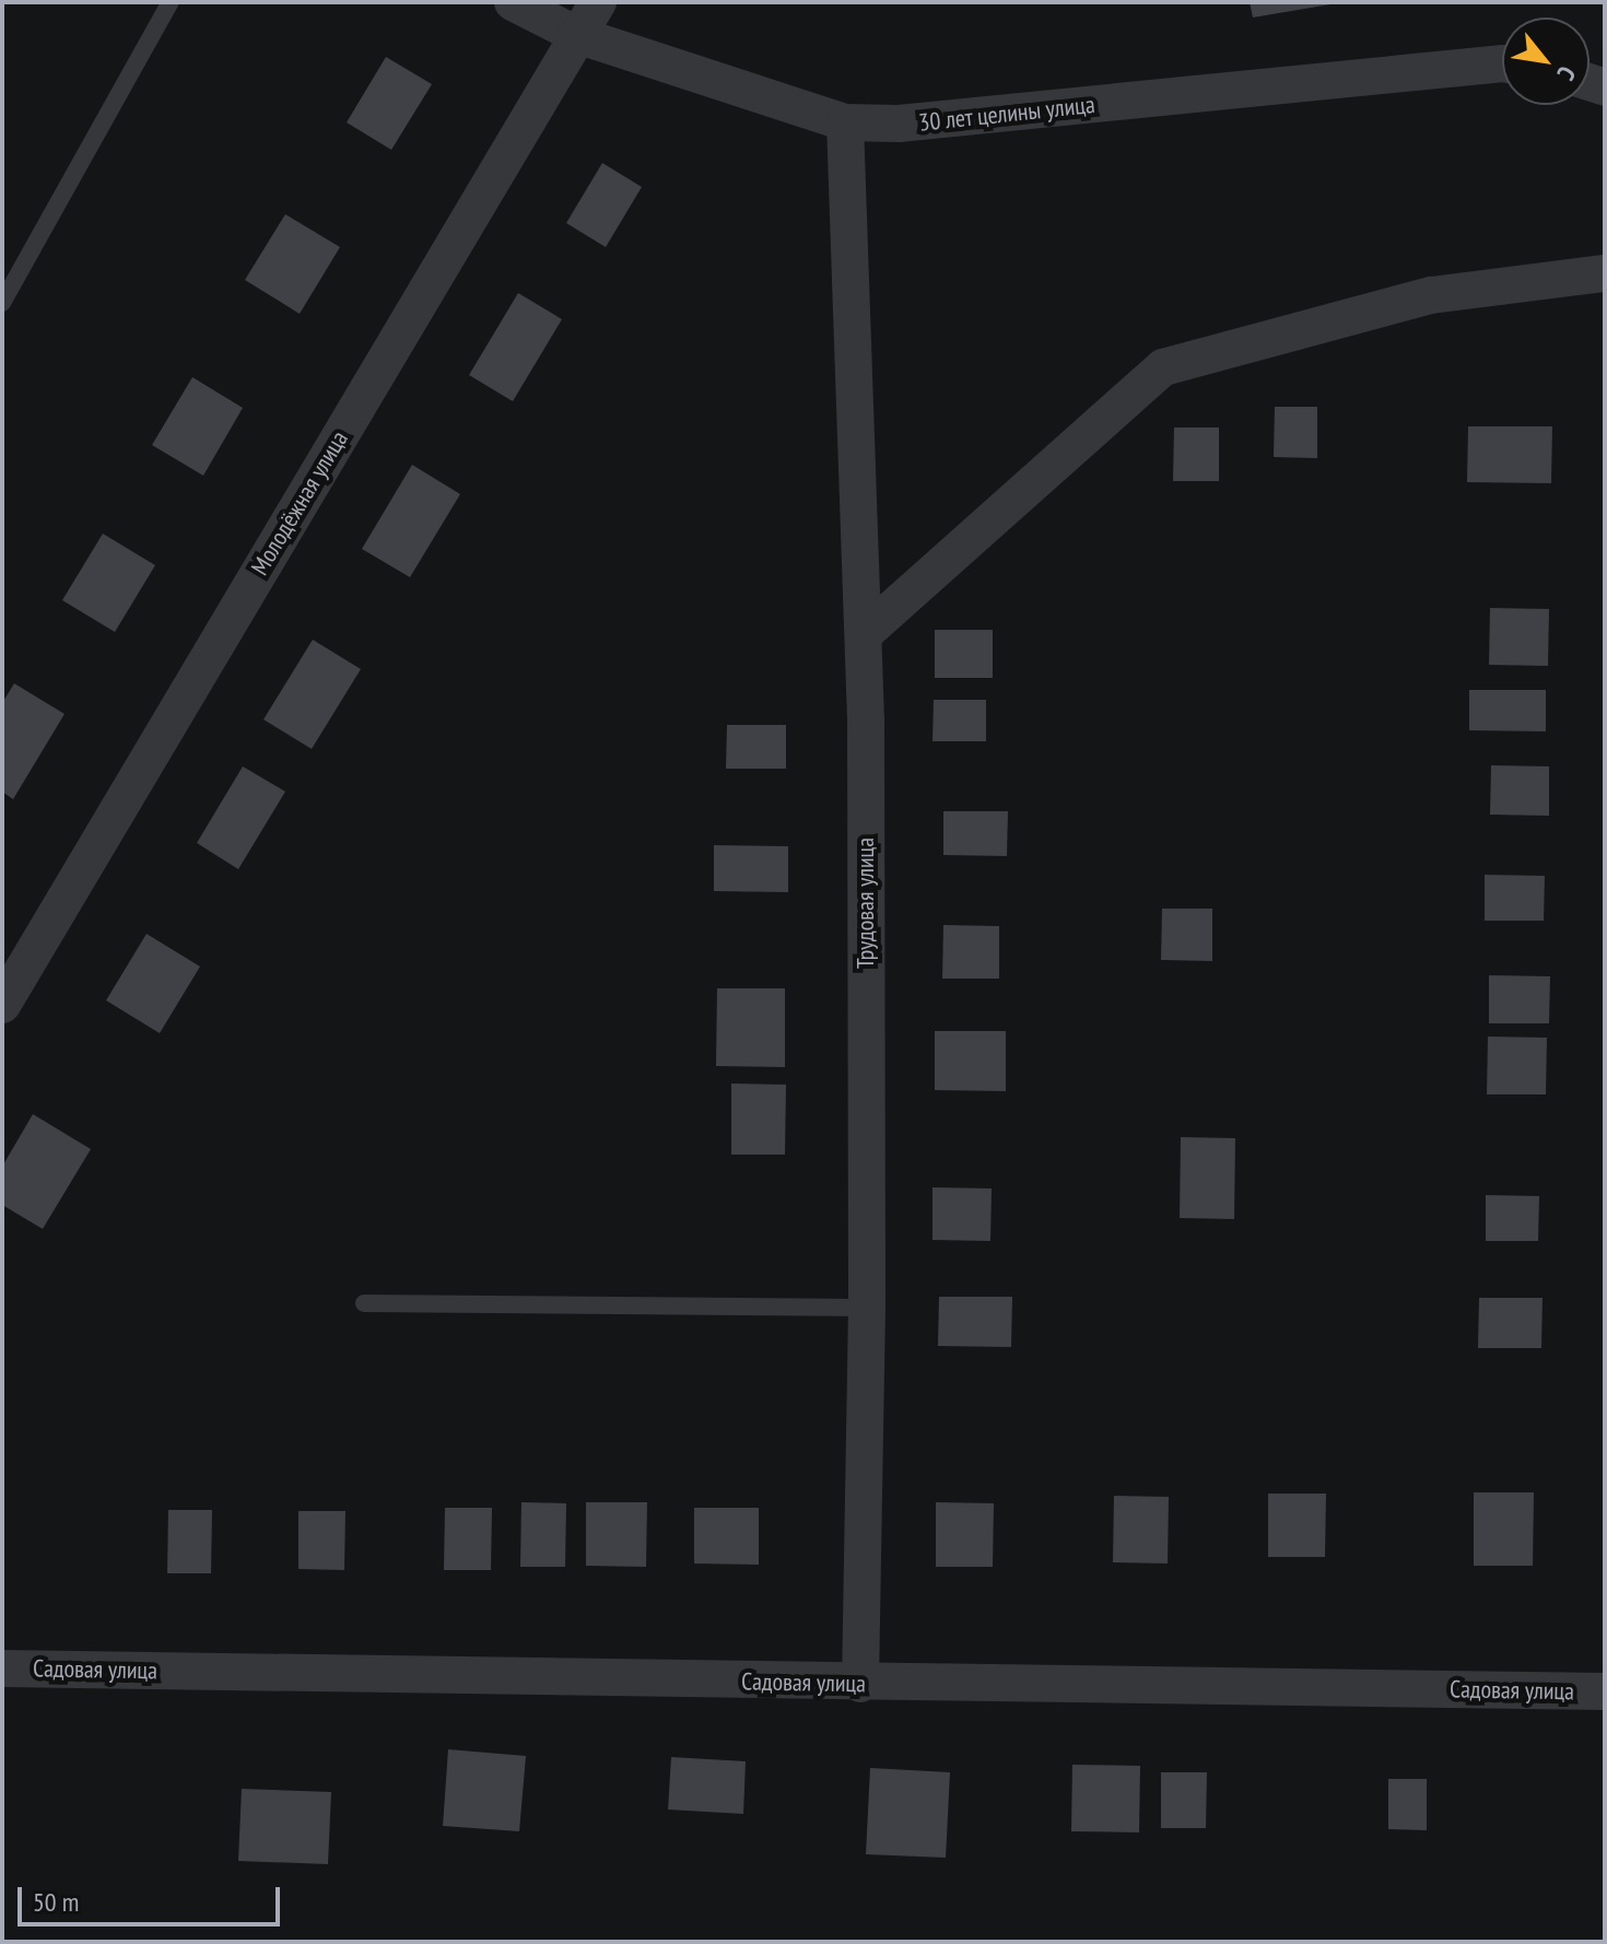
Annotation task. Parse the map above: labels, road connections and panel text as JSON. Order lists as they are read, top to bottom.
{
  "streets": {
    "street": [
      "30 лет целины улица",
      "Молодёжная улица",
      "Трудовая улица",
      "Садовая улица"
    ]
  },
  "crossings": [
    ["30 лет целины улица", "Молодёжная улица"],
    ["30 лет целины улица", "Трудовая улица"],
    ["Трудовая улица", "Садовая улица"]
  ],
  "scale_bar": "50 m",
  "north": "bottom right"
}
